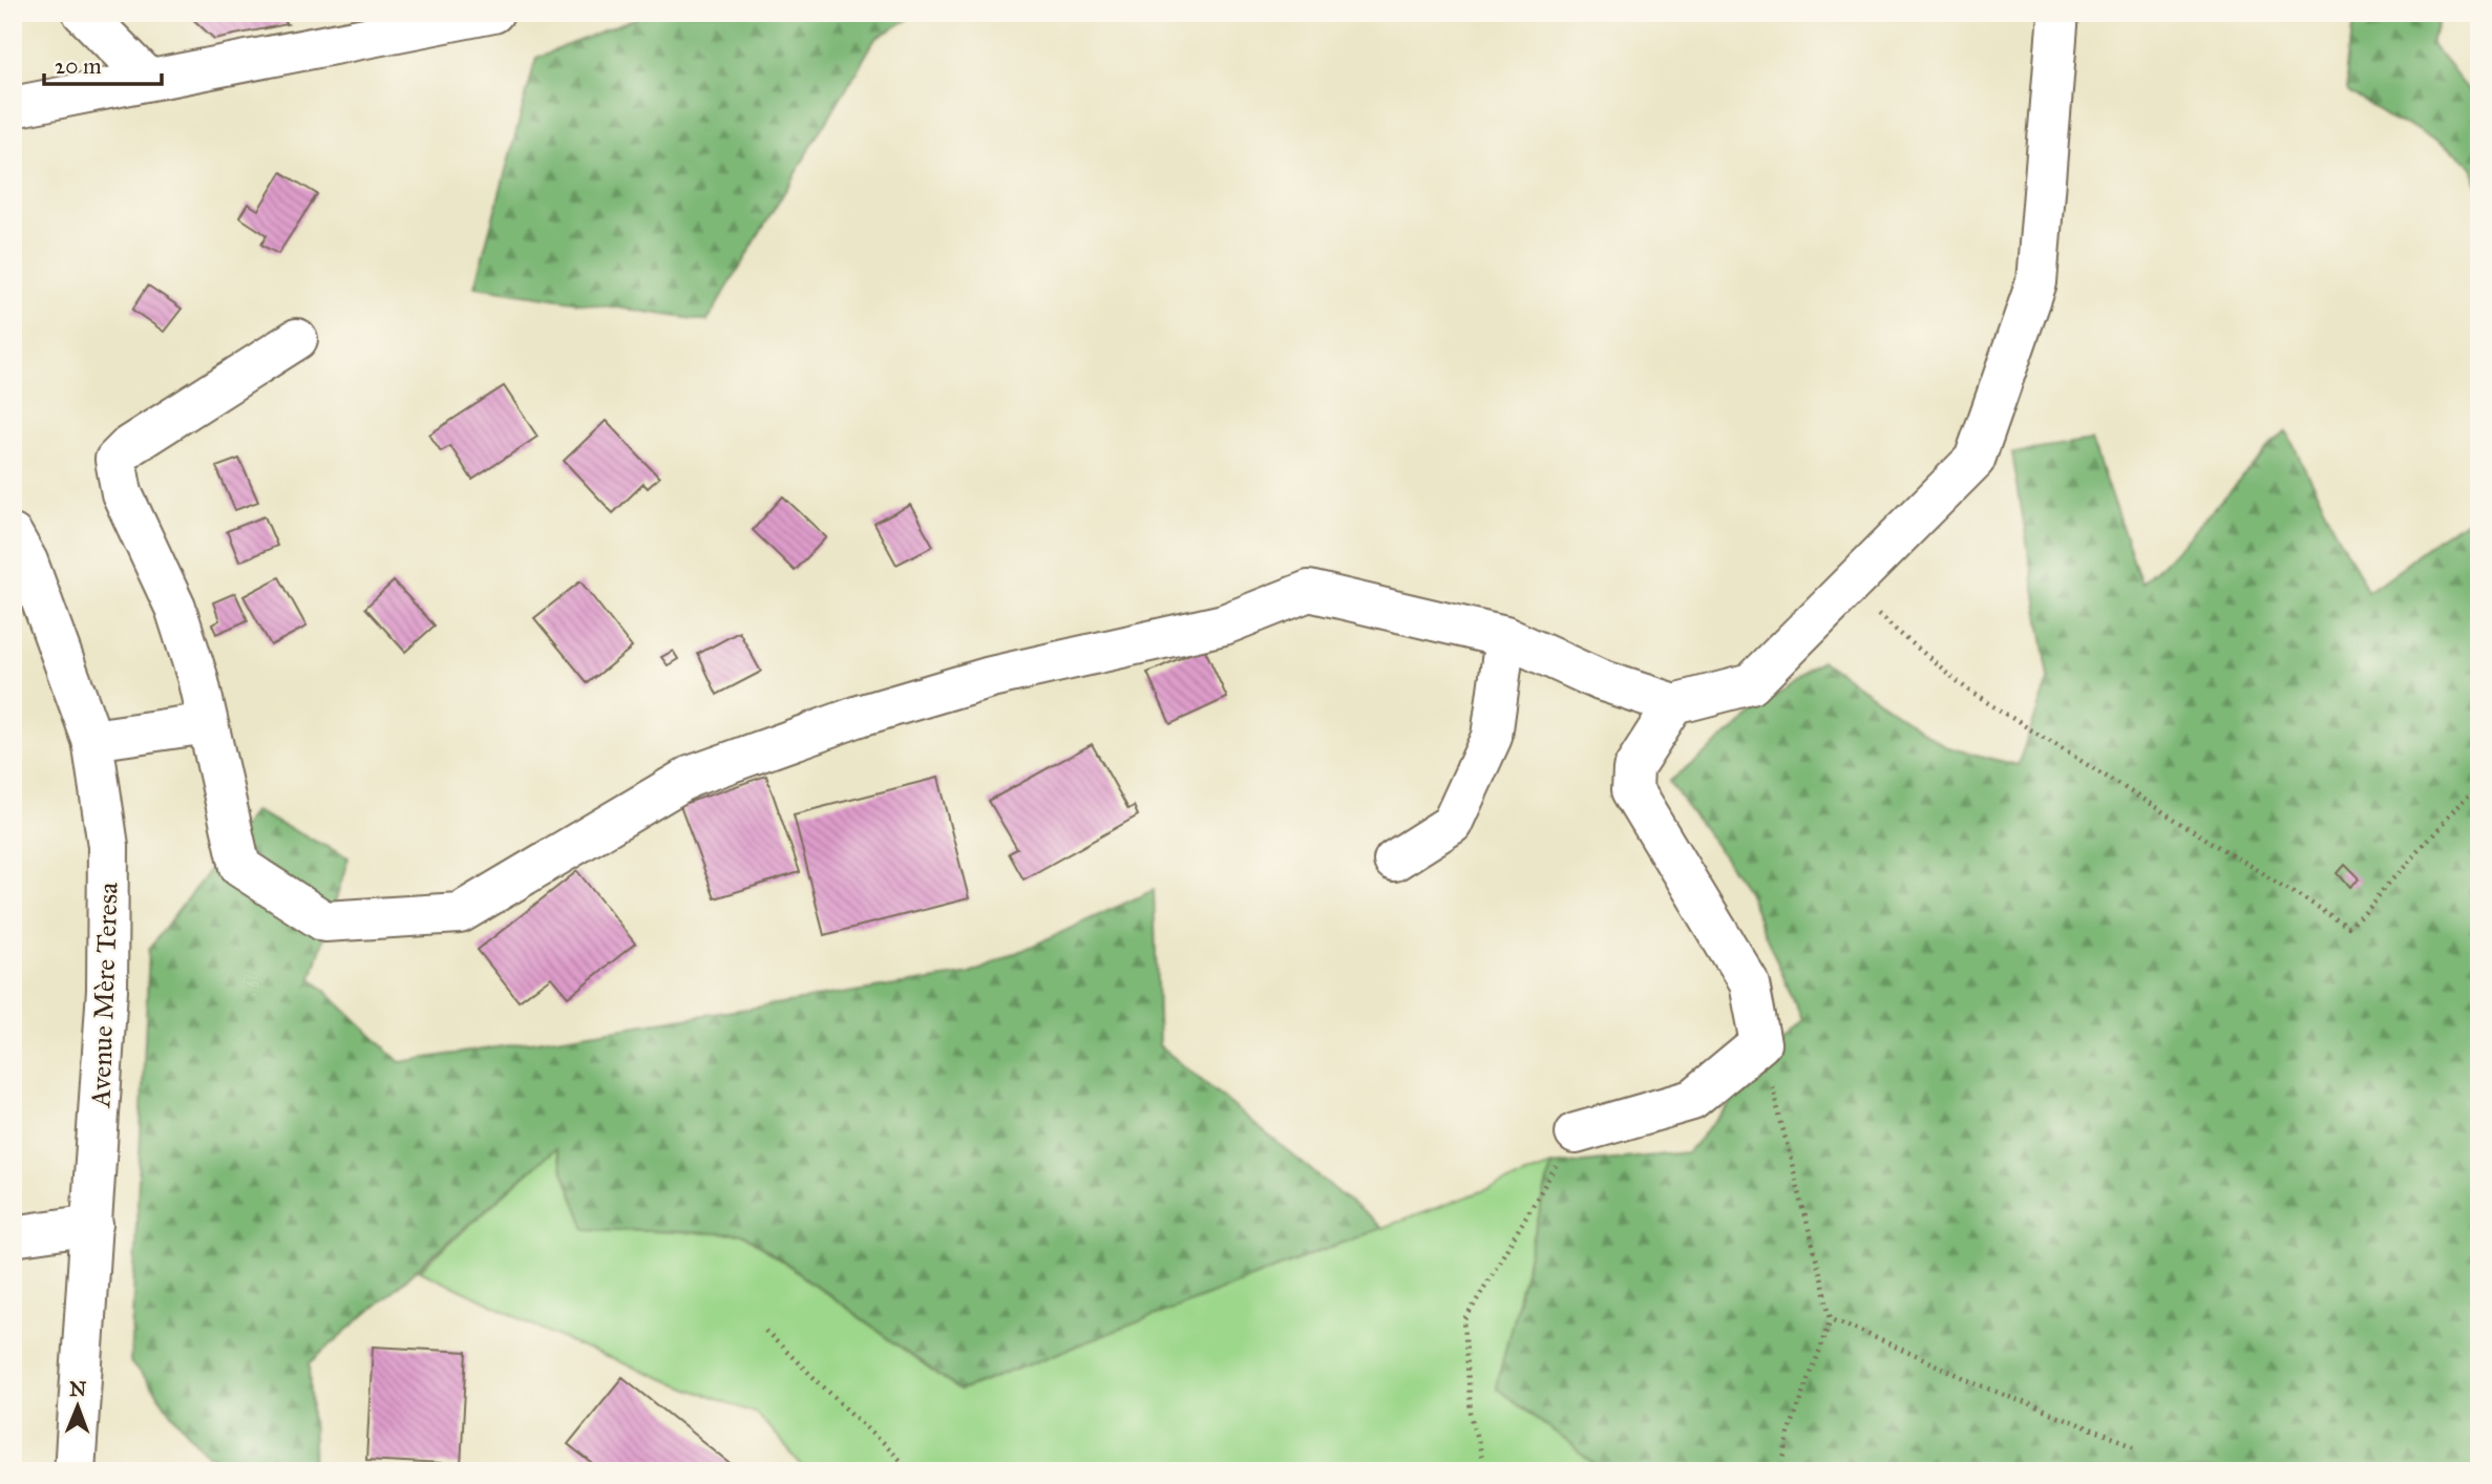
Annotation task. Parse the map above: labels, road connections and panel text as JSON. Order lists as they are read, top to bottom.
{
  "streets": {
    "street": ["Avenue Mère Teresa"]
  },
  "scale_bar": "20 m",
  "north": "top"
}
